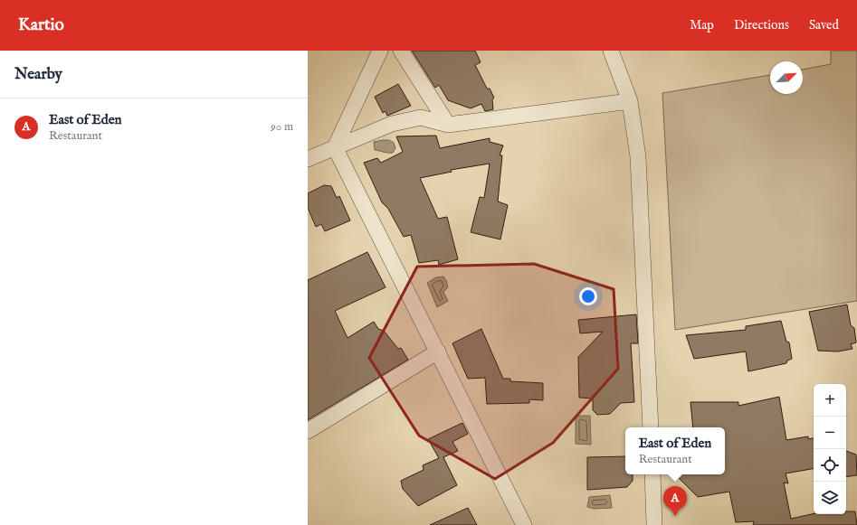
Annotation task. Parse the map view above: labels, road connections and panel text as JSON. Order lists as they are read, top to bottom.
{
  "north": "top right",
  "page": {
    "header": "Kartio",
    "nav": ["Map", "Directions", "Saved"],
    "heading": "Nearby",
    "list": [
      {
        "mark": "A",
        "name": "East of Eden",
        "note": "Restaurant",
        "value": "90 m"
      }
    ],
    "map_buttons": ["+", "−"],
    "popup": ["East of Eden", "Restaurant"],
    "pins": "A"
  }
}
